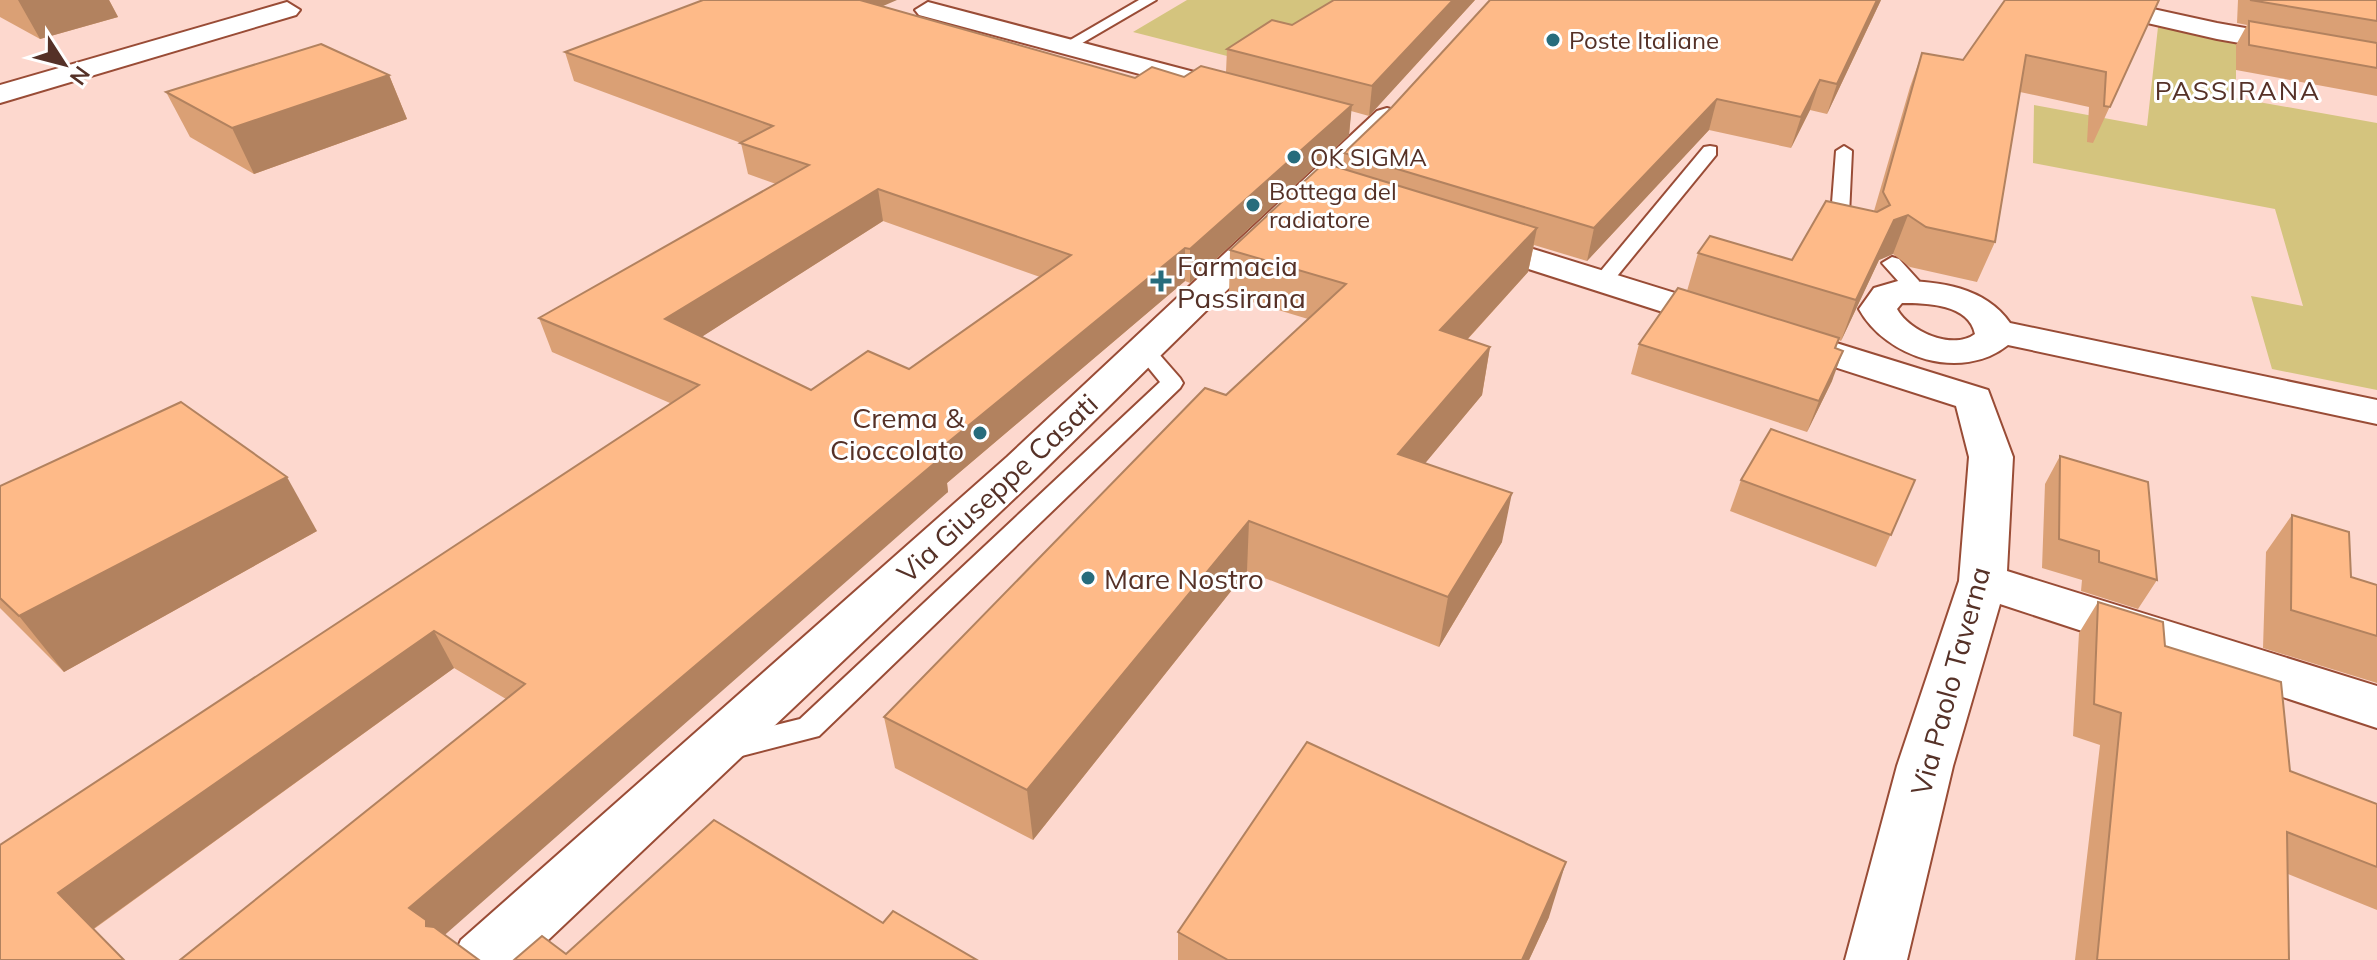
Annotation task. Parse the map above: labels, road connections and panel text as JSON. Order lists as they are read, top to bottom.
{
  "streets": {
    "street": ["Via Giuseppe Casati", "Via Paolo Taverna"]
  },
  "districts": ["PASSIRANA"],
  "places": {
    "other": [
      "Poste Italiane",
      "OK SIGMA",
      "Bottega del radiatore",
      "Crema & Cioccolato",
      "Mare Nostro"
    ],
    "health": ["Farmacia Passirana"]
  },
  "north": "bottom right"
}
